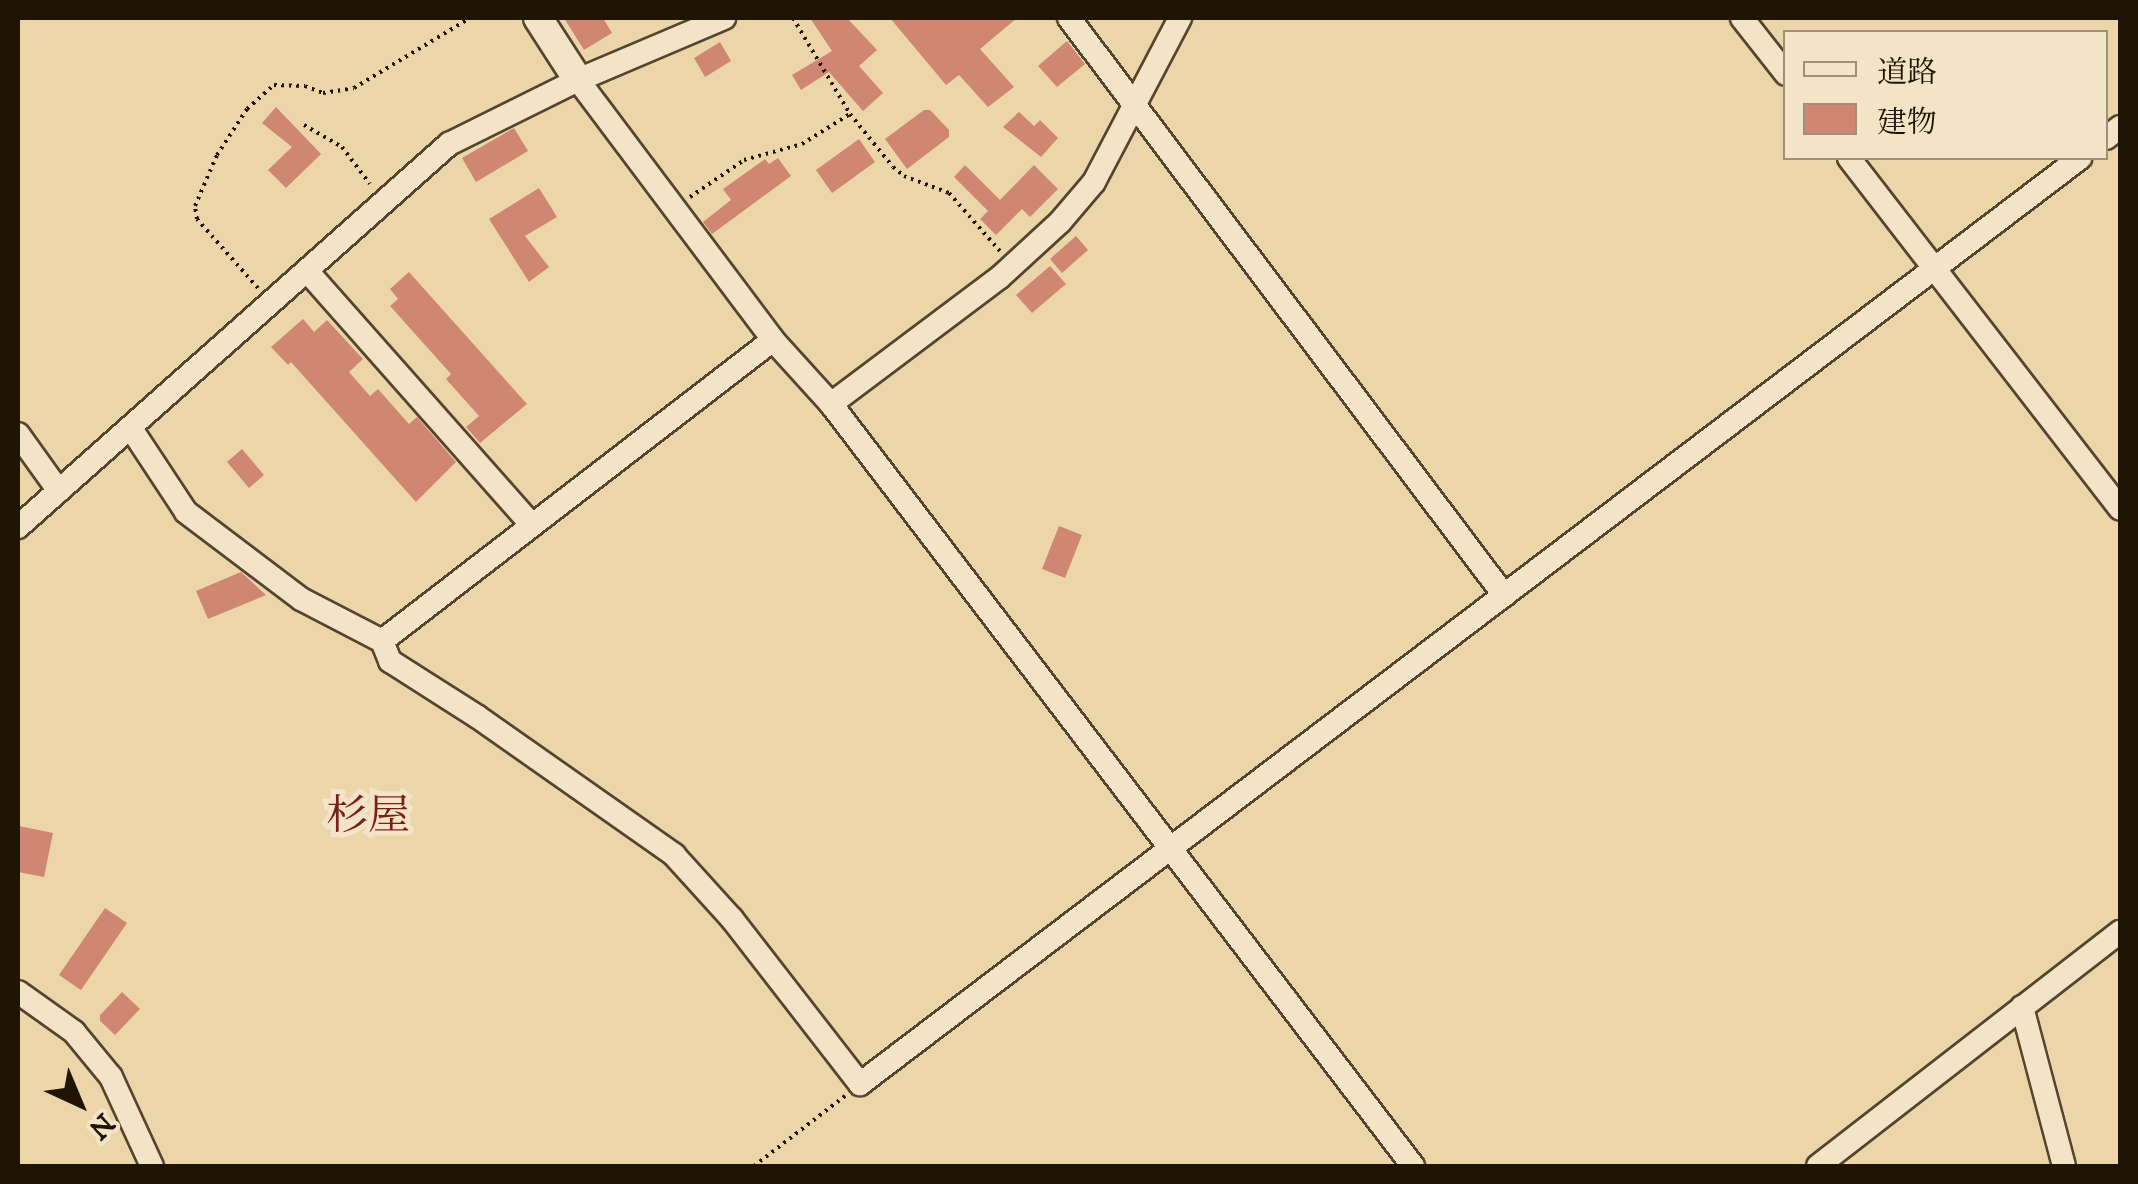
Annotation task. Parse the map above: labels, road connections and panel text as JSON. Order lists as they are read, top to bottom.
{
  "districts": ["杉屋"],
  "legend": ["道路", "建物"],
  "north": "bottom right"
}
